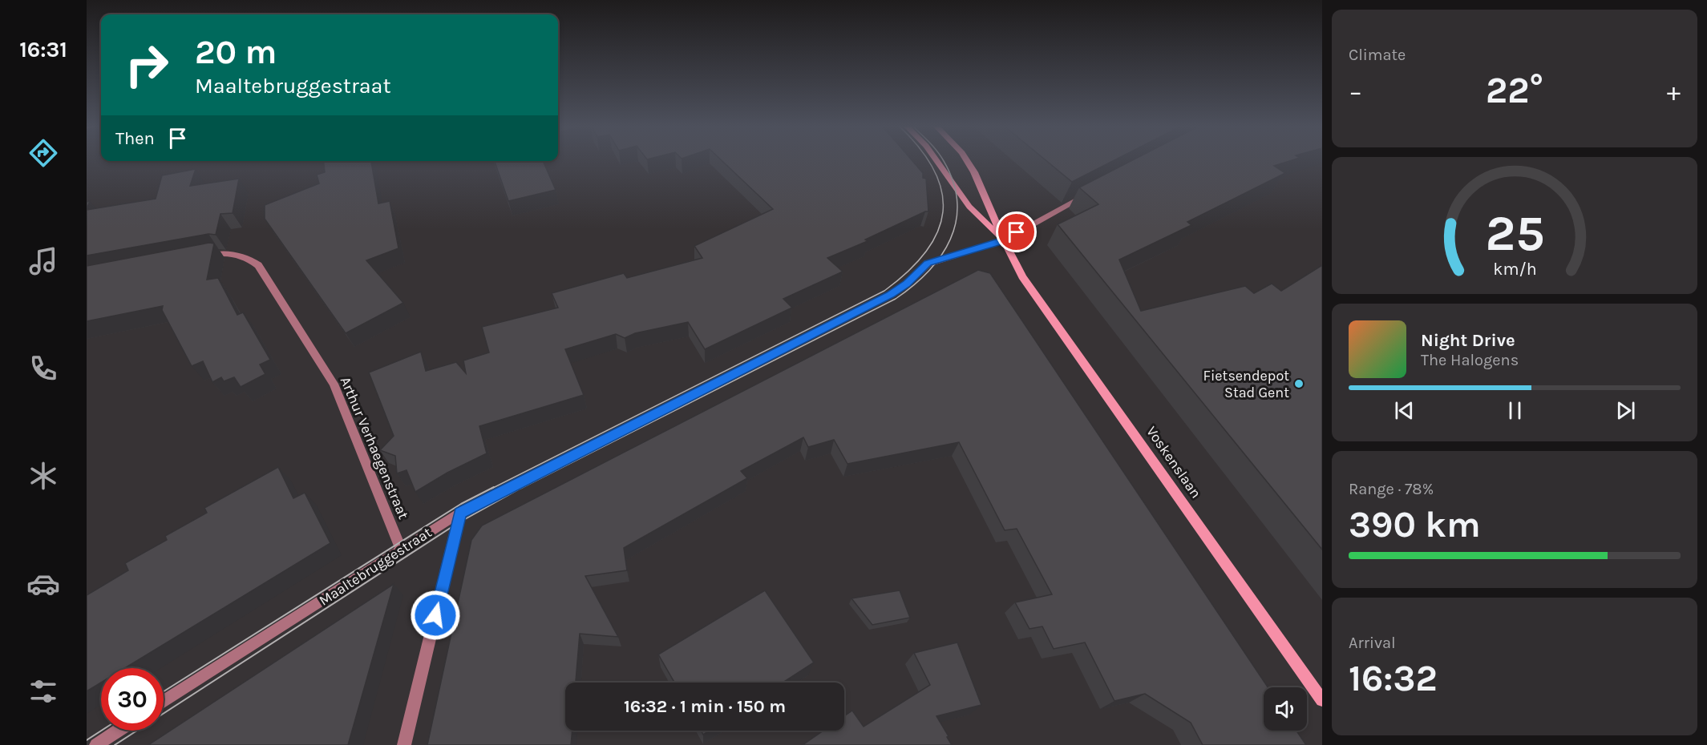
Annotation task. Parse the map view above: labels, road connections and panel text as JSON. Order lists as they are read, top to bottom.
{
  "streets": {
    "street": ["Arthur Verhaegenstraat", "Voskenslaan", "Maaltebruggestraat"]
  },
  "crossings": [
    ["Arthur Verhaegenstraat", "Maaltebruggestraat"],
    ["Voskenslaan", "Maaltebruggestraat"]
  ],
  "places": ["Fietsendepot Stad Gent"],
  "page": {
    "tabs": "16:31",
    "tile": [
      "Climate",
      ["Range · 78%", "390 km"],
      ["Arrival", "16:32"]
    ],
    "turn": ["20 m", "Maaltebruggestraat"],
    "heat": ["−", "22°", "+"],
    "then": "Then",
    "song": ["Night Drive", "The Halogens"],
    "limit": "30",
    "trip": "16:32 · 1 min · 150 m",
    "gauge": ["25", "km/h"]
  }
}
